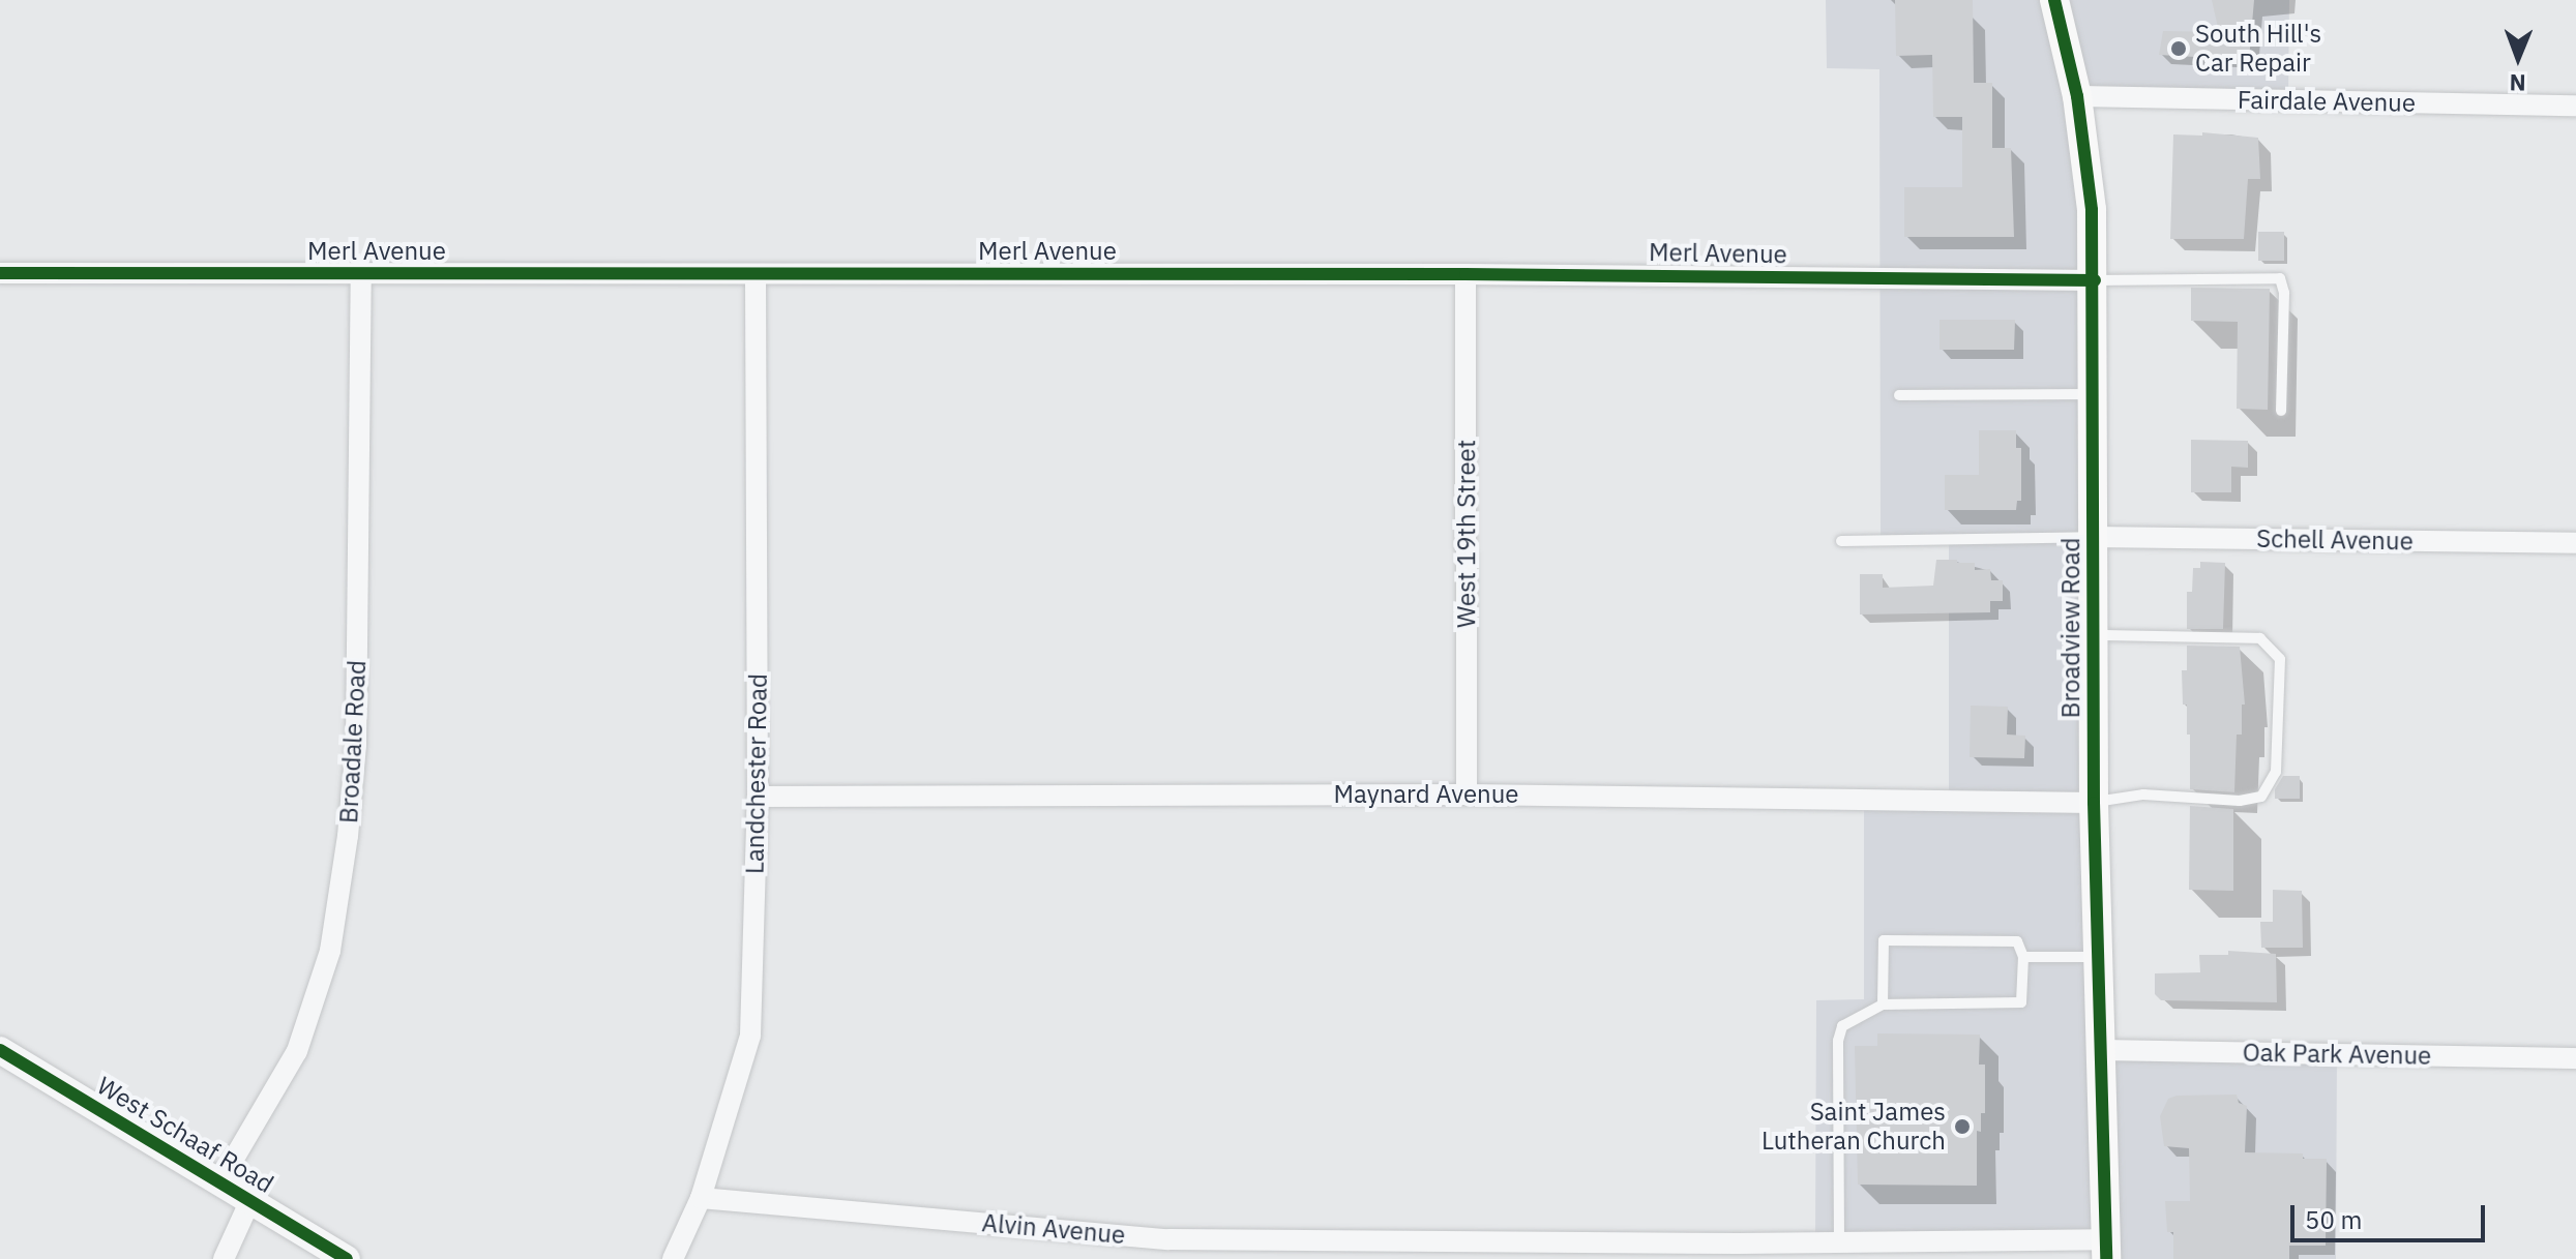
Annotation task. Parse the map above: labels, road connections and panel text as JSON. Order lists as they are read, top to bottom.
{
  "streets": {
    "main road": ["Broadview Road"],
    "street": [
      "Fairdale Avenue",
      "Merl Avenue",
      "West 19th Street",
      "Schell Avenue",
      "Broadale Road",
      "Landchester Road",
      "Maynard Avenue",
      "Oak Park Avenue",
      "West Schaaf Road",
      "Alvin Avenue"
    ]
  },
  "crossings": [
    ["Fairdale Avenue", "Broadview Road"],
    ["Merl Avenue", "West 19th Street"],
    ["Merl Avenue", "Broadview Road"],
    ["Merl Avenue", "Broadale Road"],
    ["Merl Avenue", "Landchester Road"],
    ["West 19th Street", "Maynard Avenue"],
    ["Schell Avenue", "Broadview Road"],
    ["Broadview Road", "Maynard Avenue"],
    ["Broadview Road", "Oak Park Avenue"],
    ["Broadview Road", "Alvin Avenue"],
    ["Broadale Road", "West Schaaf Road"],
    ["Landchester Road", "Maynard Avenue"],
    ["Landchester Road", "Alvin Avenue"]
  ],
  "places": ["South Hill's Car Repair", "Saint James Lutheran Church"],
  "scale_bar": "50 m",
  "north": "bottom"
}
